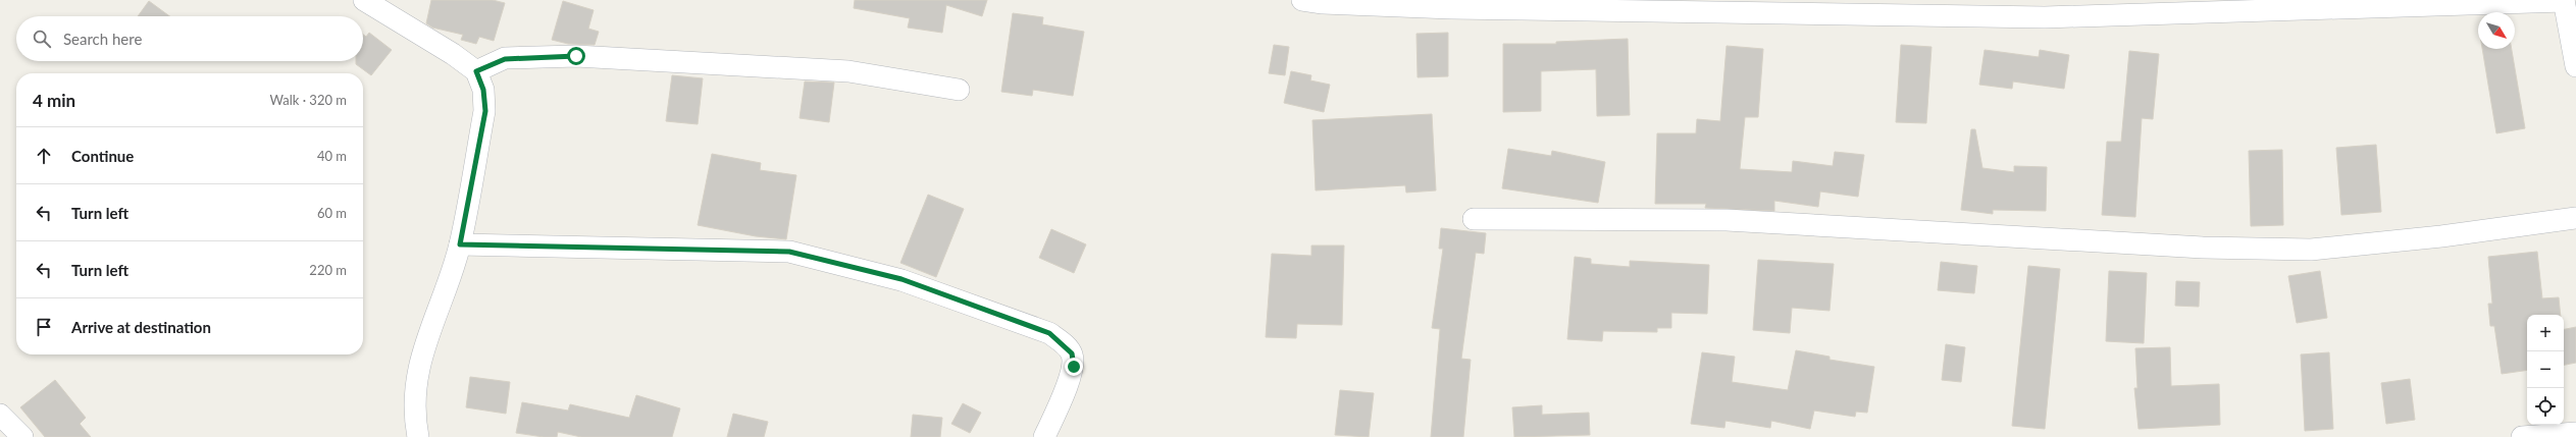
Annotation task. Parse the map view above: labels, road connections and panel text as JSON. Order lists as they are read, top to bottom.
{
  "north": "bottom right",
  "page": {
    "search": "Search here",
    "heading": ["4 min", "Walk · 320 m"],
    "list": [
      ["Continue", "40 m"],
      ["Turn left", "60 m"],
      ["Turn left", "220 m"],
      "Arrive at destination"
    ],
    "map_buttons": ["+", "−"]
  }
}
